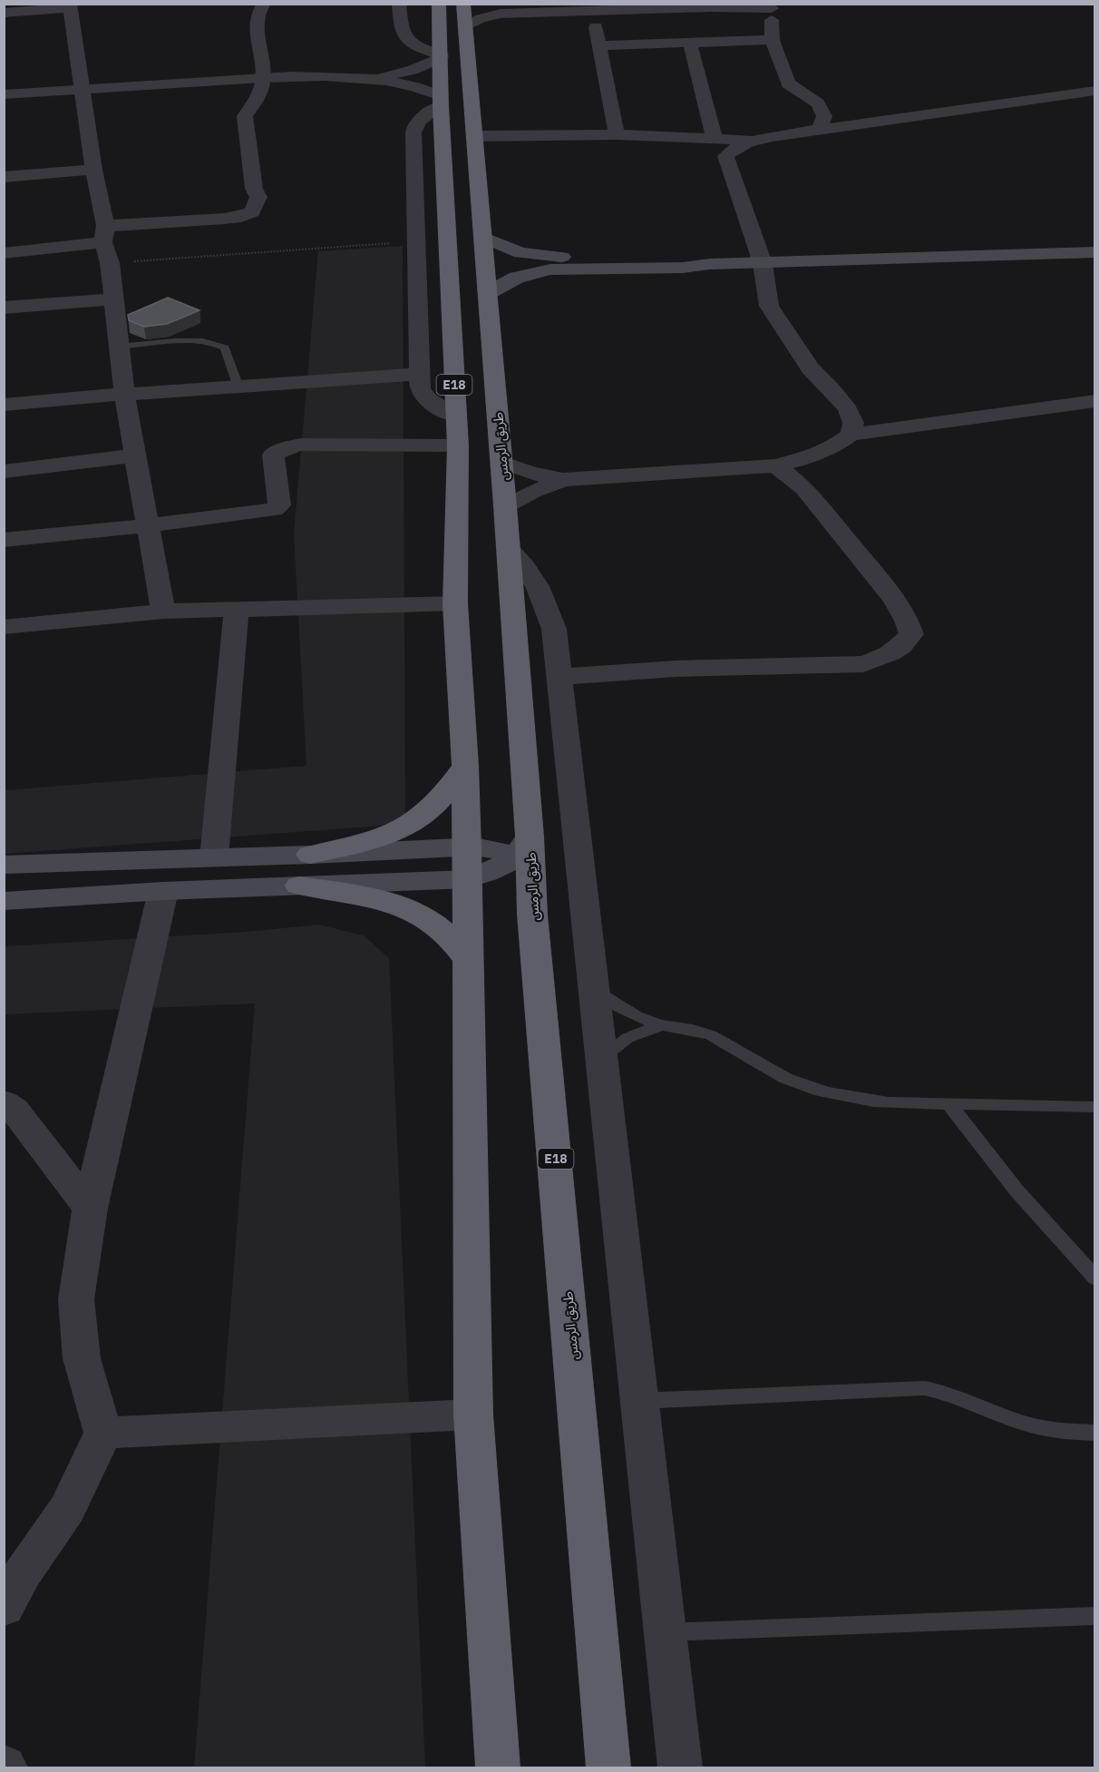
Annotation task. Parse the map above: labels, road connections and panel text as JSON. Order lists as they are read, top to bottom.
{
  "streets": {
    "highway": ["E18", "طريق الرمس"]
  }
}
